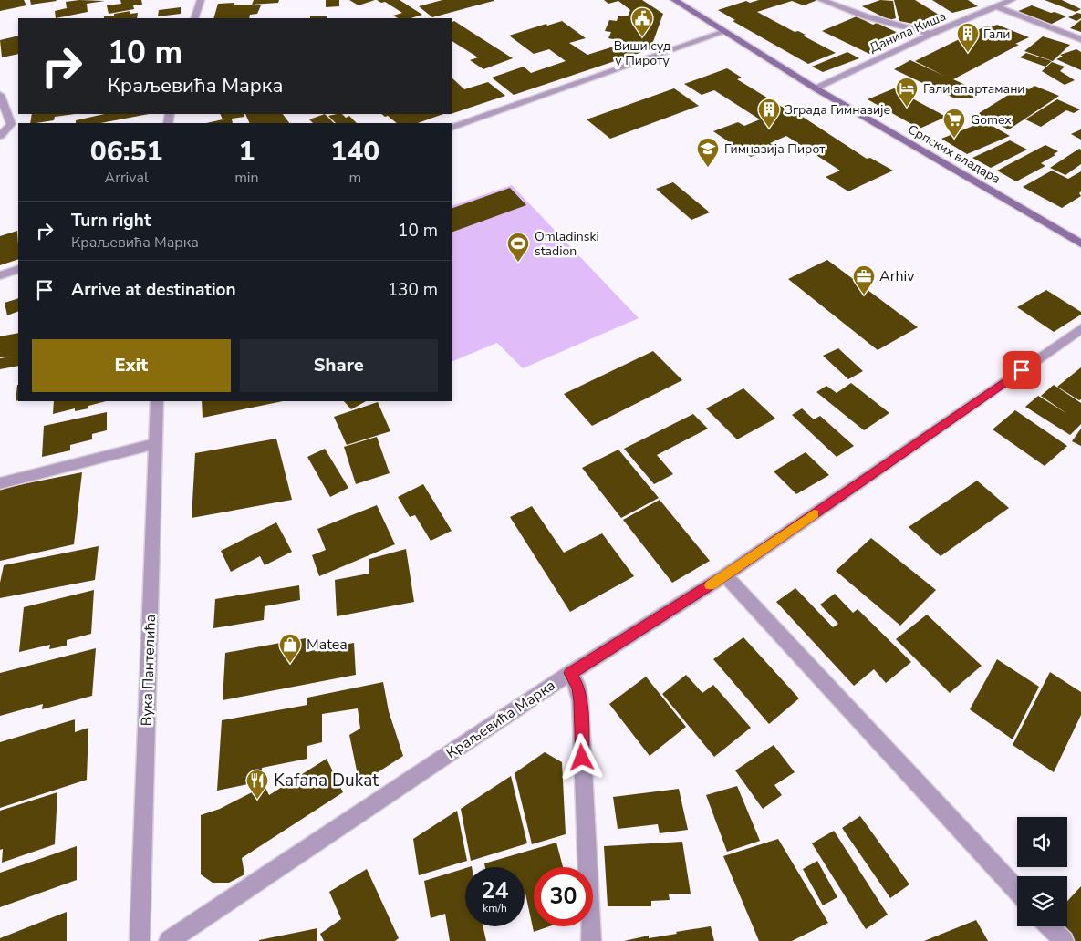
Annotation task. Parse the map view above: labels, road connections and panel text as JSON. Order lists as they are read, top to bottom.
{
  "streets": {
    "main road": ["Српских владара"],
    "street": ["Данила Киша", "Вука Пантелића", "Краљевића Марка"]
  },
  "crossings": [
    ["Данила Киша", "Српских владара"]
  ],
  "places": {
    "public building": ["Виши суд у Пироту"],
    "building": ["Гали", "Зграда Гимназије"],
    "hotel": ["Гали апартамани"],
    "supermarket": ["Gomex"],
    "school or university": ["Гимназија Пирот"],
    "sports": ["Omladinski stadion"],
    "office": ["Arhiv"],
    "shop": ["Matea"],
    "restaurant": ["Kafana Dukat"]
  },
  "page": {
    "turn": ["10 m", "Краљевића Марка"],
    "eta": [
      "06:51",
      "Arrival",
      "1",
      "min",
      "140",
      "m"
    ],
    "list": [
      {
        "name": "Turn right",
        "note": "Краљевића Марка",
        "value": "10 m"
      },
      {
        "name": "Arrive at destination",
        "value": "130 m"
      }
    ],
    "buttons": ["Exit", "Share"],
    "speed": "24 km/h",
    "limit": "30"
  }
}
